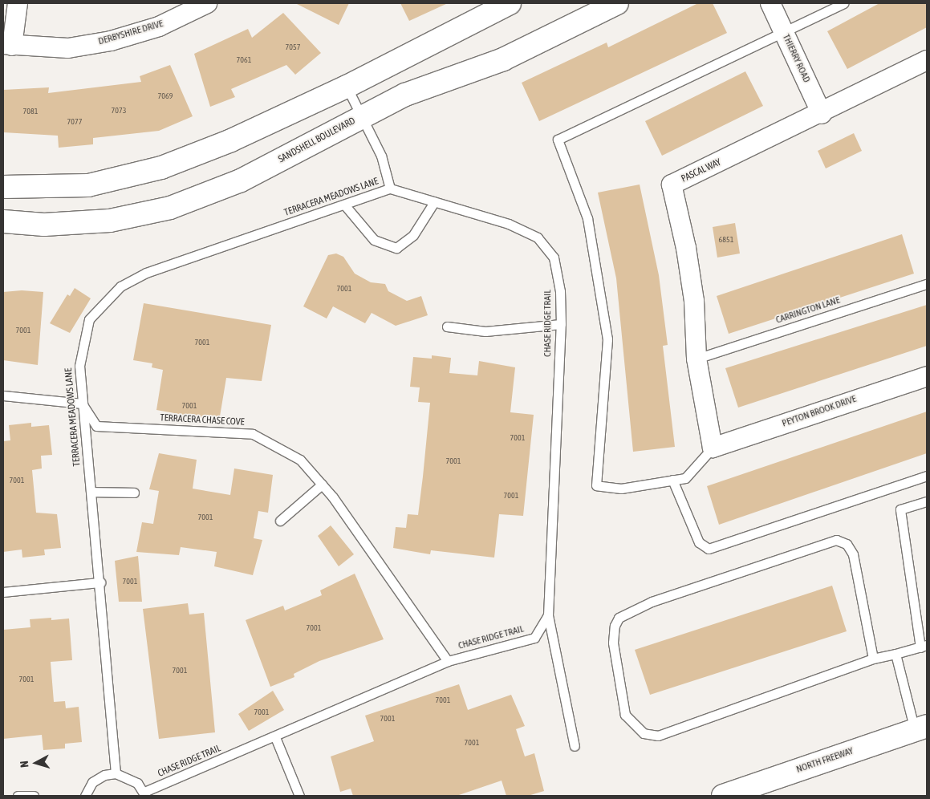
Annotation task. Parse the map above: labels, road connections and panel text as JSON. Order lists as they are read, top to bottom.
{
  "streets": {
    "street": [
      "DERBYSHIRE DRIVE",
      "THIERRY ROAD",
      "SANDSHELL BOULEVARD",
      "PASCAL WAY",
      "PEYTON BROOK DRIVE",
      "NORTH FREEWAY"
    ],
    "lane": [
      "TERRACERA MEADOWS LANE",
      "CARRINGTON LANE",
      "CHASE RIDGE TRAIL",
      "TERRACERA CHASE COVE"
    ]
  },
  "crossings": [
    ["THIERRY ROAD", "PASCAL WAY"],
    ["SANDSHELL BOULEVARD", "TERRACERA MEADOWS LANE"],
    ["PASCAL WAY", "CARRINGTON LANE"],
    ["PASCAL WAY", "PEYTON BROOK DRIVE"],
    ["TERRACERA MEADOWS LANE", "CHASE RIDGE TRAIL"],
    ["TERRACERA MEADOWS LANE", "TERRACERA CHASE COVE"],
    ["CHASE RIDGE TRAIL", "TERRACERA CHASE COVE"]
  ],
  "house_numbers": [
    "7057",
    "7061",
    "7069",
    "7073",
    "7081",
    "7077",
    "6851",
    "7001",
    "7001",
    "7001",
    "7001",
    "7001",
    "7001",
    "7001",
    "7001",
    "7001",
    "7001",
    "7001",
    "7001",
    "7001",
    "7001",
    "7001",
    "7001",
    "7001"
  ],
  "north": "left"
}
